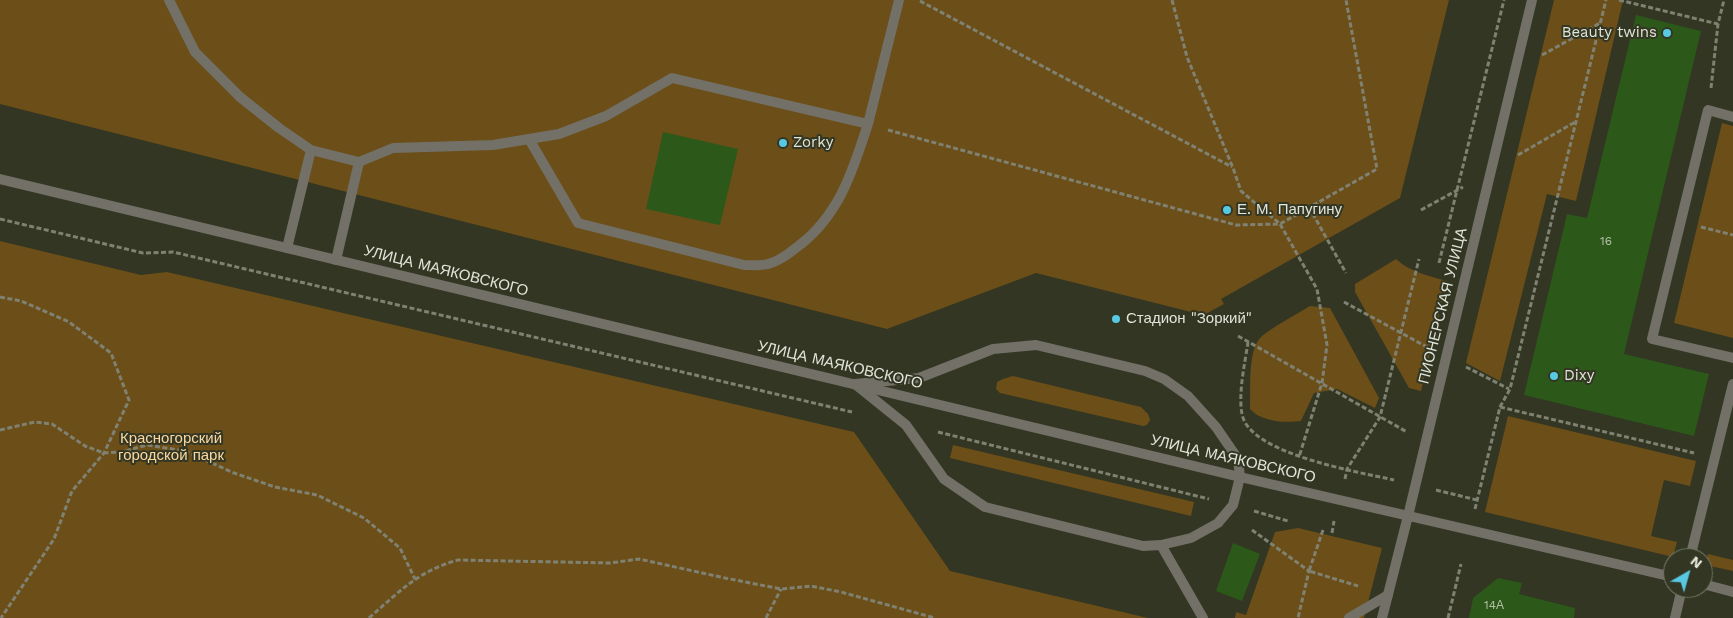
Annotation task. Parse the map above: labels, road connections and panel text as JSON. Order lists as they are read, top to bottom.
{
  "streets": {
    "street": ["УЛИЦА МАЯКОВСКОГО", "ПИОНЕРСКАЯ УЛИЦА"]
  },
  "crossings": [
    ["УЛИЦА МАЯКОВСКОГО", "ПИОНЕРСКАЯ УЛИЦА"]
  ],
  "parks": ["Красногорский городской парк"],
  "places": [
    "Beauty twins",
    "Zorky",
    "Е. М. Папугину",
    "Стадион \"Зоркий\"",
    "Dixy"
  ],
  "house_numbers": ["16", "14А"],
  "north": "top right"
}
